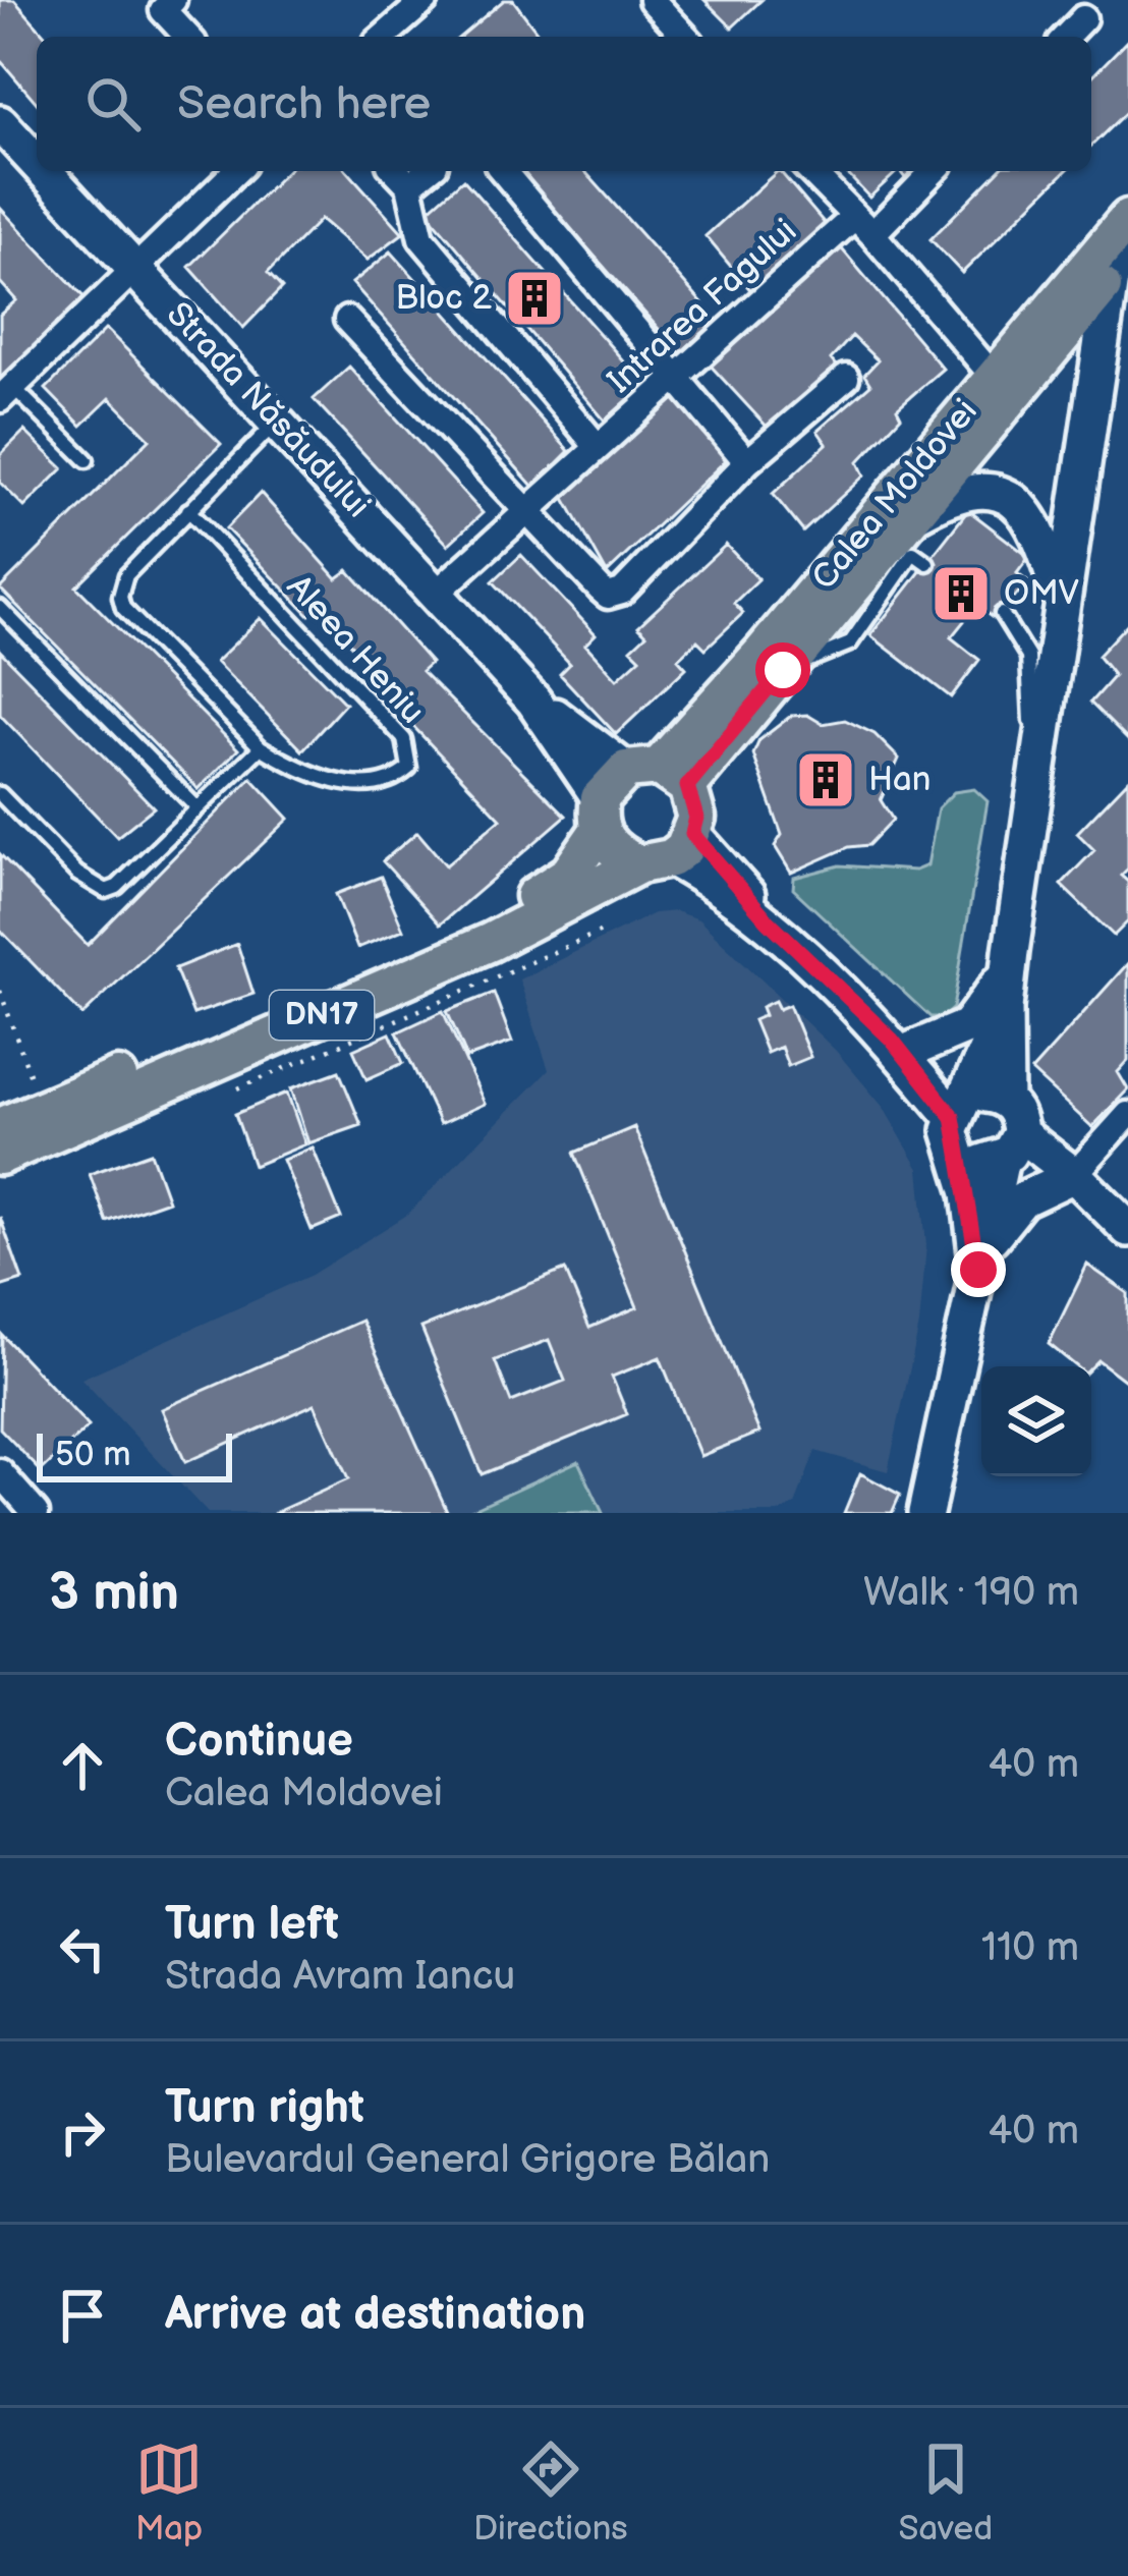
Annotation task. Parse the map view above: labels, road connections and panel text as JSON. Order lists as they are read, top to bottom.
{
  "streets": {
    "main road": ["Strada Năsăudului", "Calea Moldovei", "DN17"],
    "street": ["Intrarea Fagului"],
    "lane": ["Aleea Heniu"]
  },
  "crossings": [
    ["Intrarea Fagului", "Strada Năsăudului"],
    ["Strada Năsăudului", "Calea Moldovei"],
    ["Strada Năsăudului", "Aleea Heniu"],
    ["Strada Năsăudului", "DN17"],
    ["Calea Moldovei", "DN17"]
  ],
  "places": {
    "building": ["Bloc 2", "OMV", "Han"]
  },
  "scale_bar": "50 m",
  "page": {
    "search": "Search here",
    "scale": "50 m",
    "heading": ["3 min", "Walk · 190 m"],
    "list": [
      ["Continue", "Calea Moldovei", "40 m"],
      ["Turn left", "Strada Avram Iancu", "110 m"],
      ["Turn right", "Bulevardul General Grigore Bălan", "40 m"],
      "Arrive at destination"
    ],
    "nav": ["Map", "Directions", "Saved"]
  }
}
